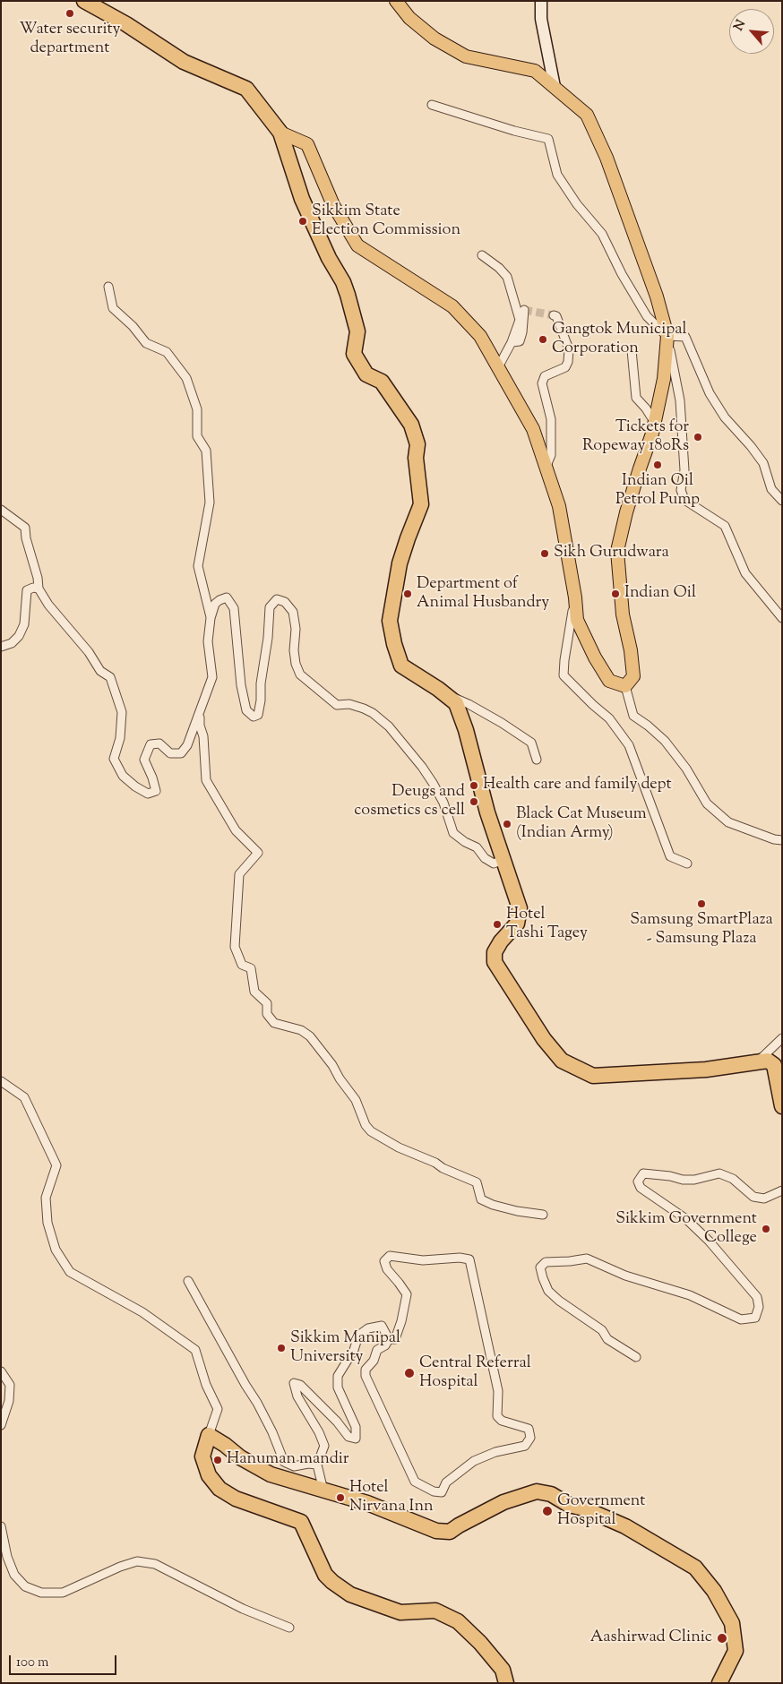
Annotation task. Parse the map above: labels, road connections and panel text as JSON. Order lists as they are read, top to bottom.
{
  "places": [
    "Water security department",
    "Sikkim State Election Commission",
    "Gangtok Municipal Corporation",
    "Tickets for Ropeway 180Rs",
    "Indian Oil Petrol Pump",
    "Sikh Gurudwara",
    "Department of Animal Husbandry",
    "Indian Oil",
    "Health care and family dept",
    "Deugs and cosmetics cs cell",
    "Black Cat Museum (Indian Army)",
    "Samsung SmartPlaza - Samsung Plaza",
    "Hotel Tashi Tagey",
    "Sikkim Government College",
    "Sikkim Manipal University",
    "Central Referral Hospital",
    "Hanuman mandir",
    "Hotel Nirvana Inn",
    "Government Hospital",
    "Aashirwad Clinic"
  ],
  "scale_bar": "100 m",
  "north": "top left"
}
